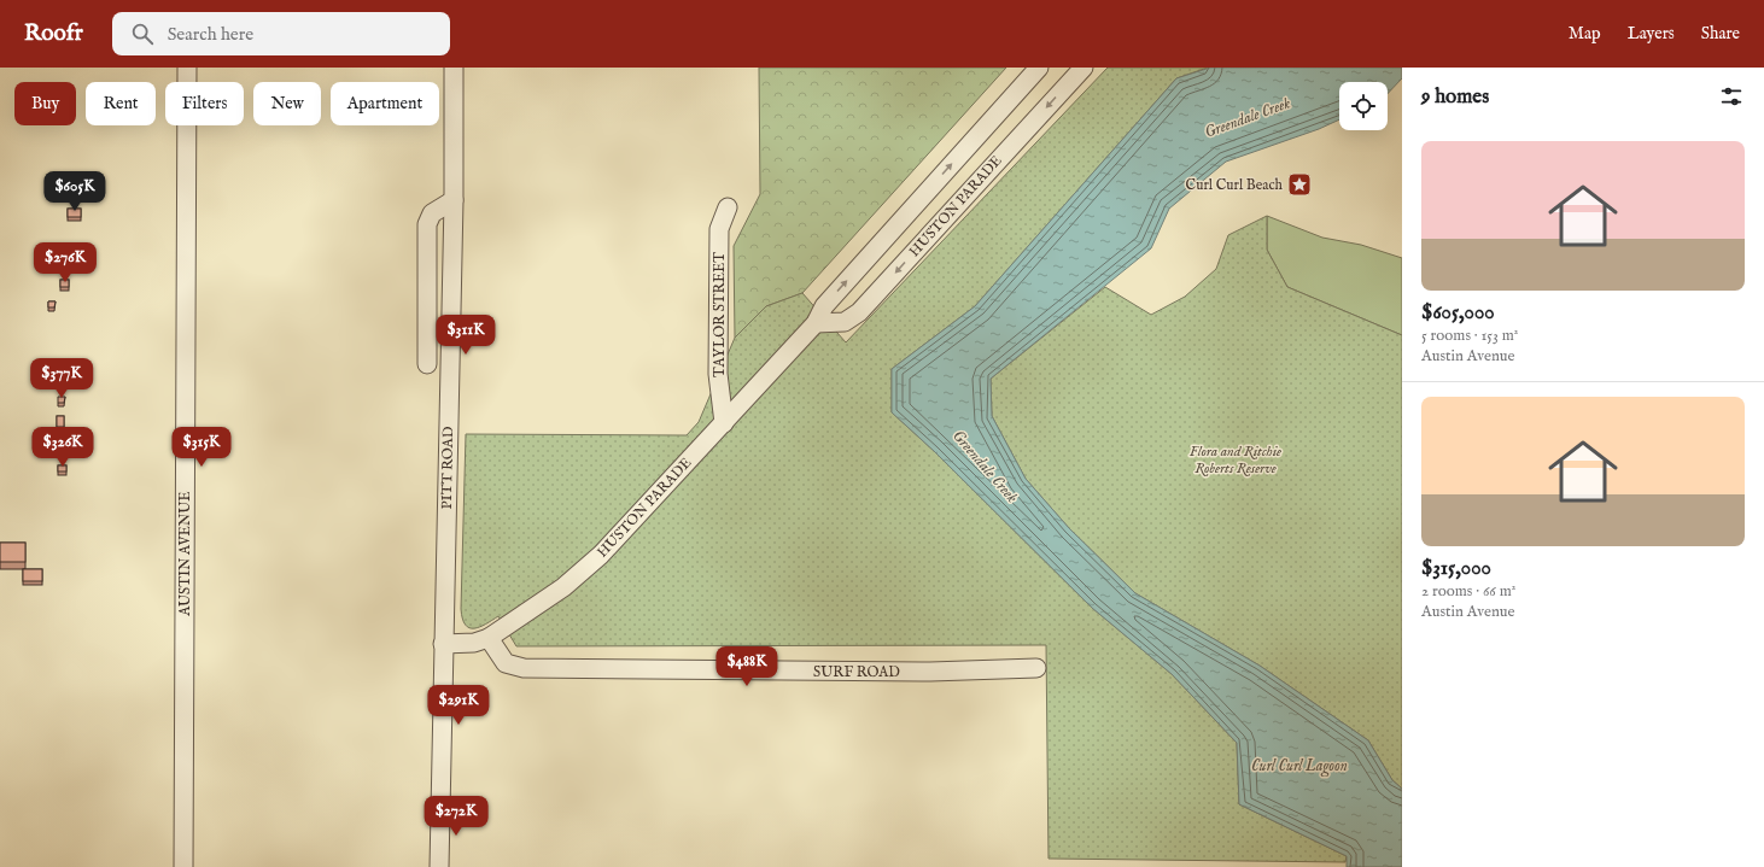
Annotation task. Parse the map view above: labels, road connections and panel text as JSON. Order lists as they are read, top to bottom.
{
  "streets": {
    "street": [
      "HUSTON PARADE",
      "TAYLOR STREET",
      "PITT ROAD",
      "AUSTIN AVENUE",
      "SURF ROAD"
    ]
  },
  "crossings": [
    ["HUSTON PARADE", "TAYLOR STREET"],
    ["HUSTON PARADE", "PITT ROAD"],
    ["HUSTON PARADE", "SURF ROAD"]
  ],
  "water": ["Greendale Creek", "Curl Curl Lagoon"],
  "parks": ["Flora and Ritchie Roberts Reserve"],
  "places": {
    "place": ["Curl Curl Beach"]
  },
  "page": {
    "header": "Roofr",
    "search": "Search here",
    "nav": ["Map", "Layers", "Share"],
    "heading": "9 homes",
    "chip": [
      "Buy",
      "Rent",
      "Filters",
      "New",
      "Apartment"
    ],
    "list": [
      {
        "name": "$605,000",
        "note": "5 rooms · 153 m² · Austin Avenue"
      },
      {
        "name": "$315,000",
        "note": "2 rooms · 66 m² · Austin Avenue"
      }
    ],
    "price": [
      "$605K",
      "$276K",
      "$311K",
      "$377K",
      "$326K",
      "$315K",
      "$488K",
      "$291K",
      "$272K"
    ]
  }
}
